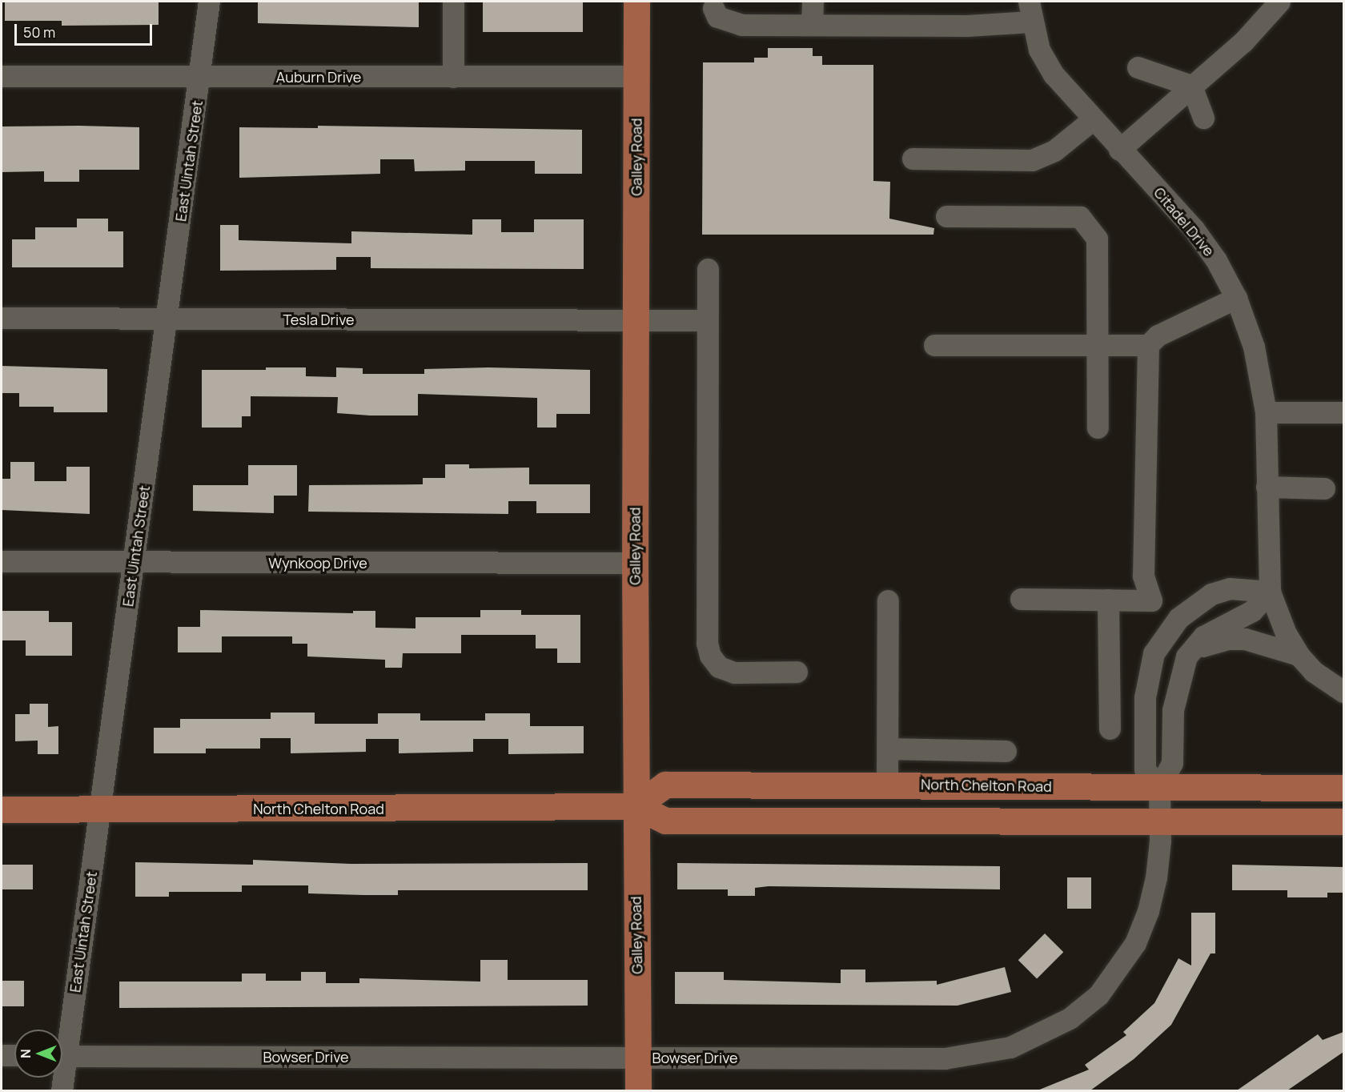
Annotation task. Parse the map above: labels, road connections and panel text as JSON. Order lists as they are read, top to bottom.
{
  "streets": {
    "main road": ["Galley Road", "North Chelton Road"],
    "street": [
      "Auburn Drive",
      "East Uintah Street",
      "Citadel Drive",
      "Tesla Drive",
      "Wynkoop Drive",
      "Bowser Drive"
    ]
  },
  "crossings": [
    ["Auburn Drive", "Galley Road"],
    ["Auburn Drive", "East Uintah Street"],
    ["Galley Road", "Tesla Drive"],
    ["Galley Road", "Wynkoop Drive"],
    ["Galley Road", "North Chelton Road"],
    ["Galley Road", "Bowser Drive"],
    ["East Uintah Street", "Tesla Drive"],
    ["East Uintah Street", "Wynkoop Drive"],
    ["East Uintah Street", "North Chelton Road"],
    ["North Chelton Road", "Bowser Drive"]
  ],
  "scale_bar": "50 m",
  "north": "left"
}
